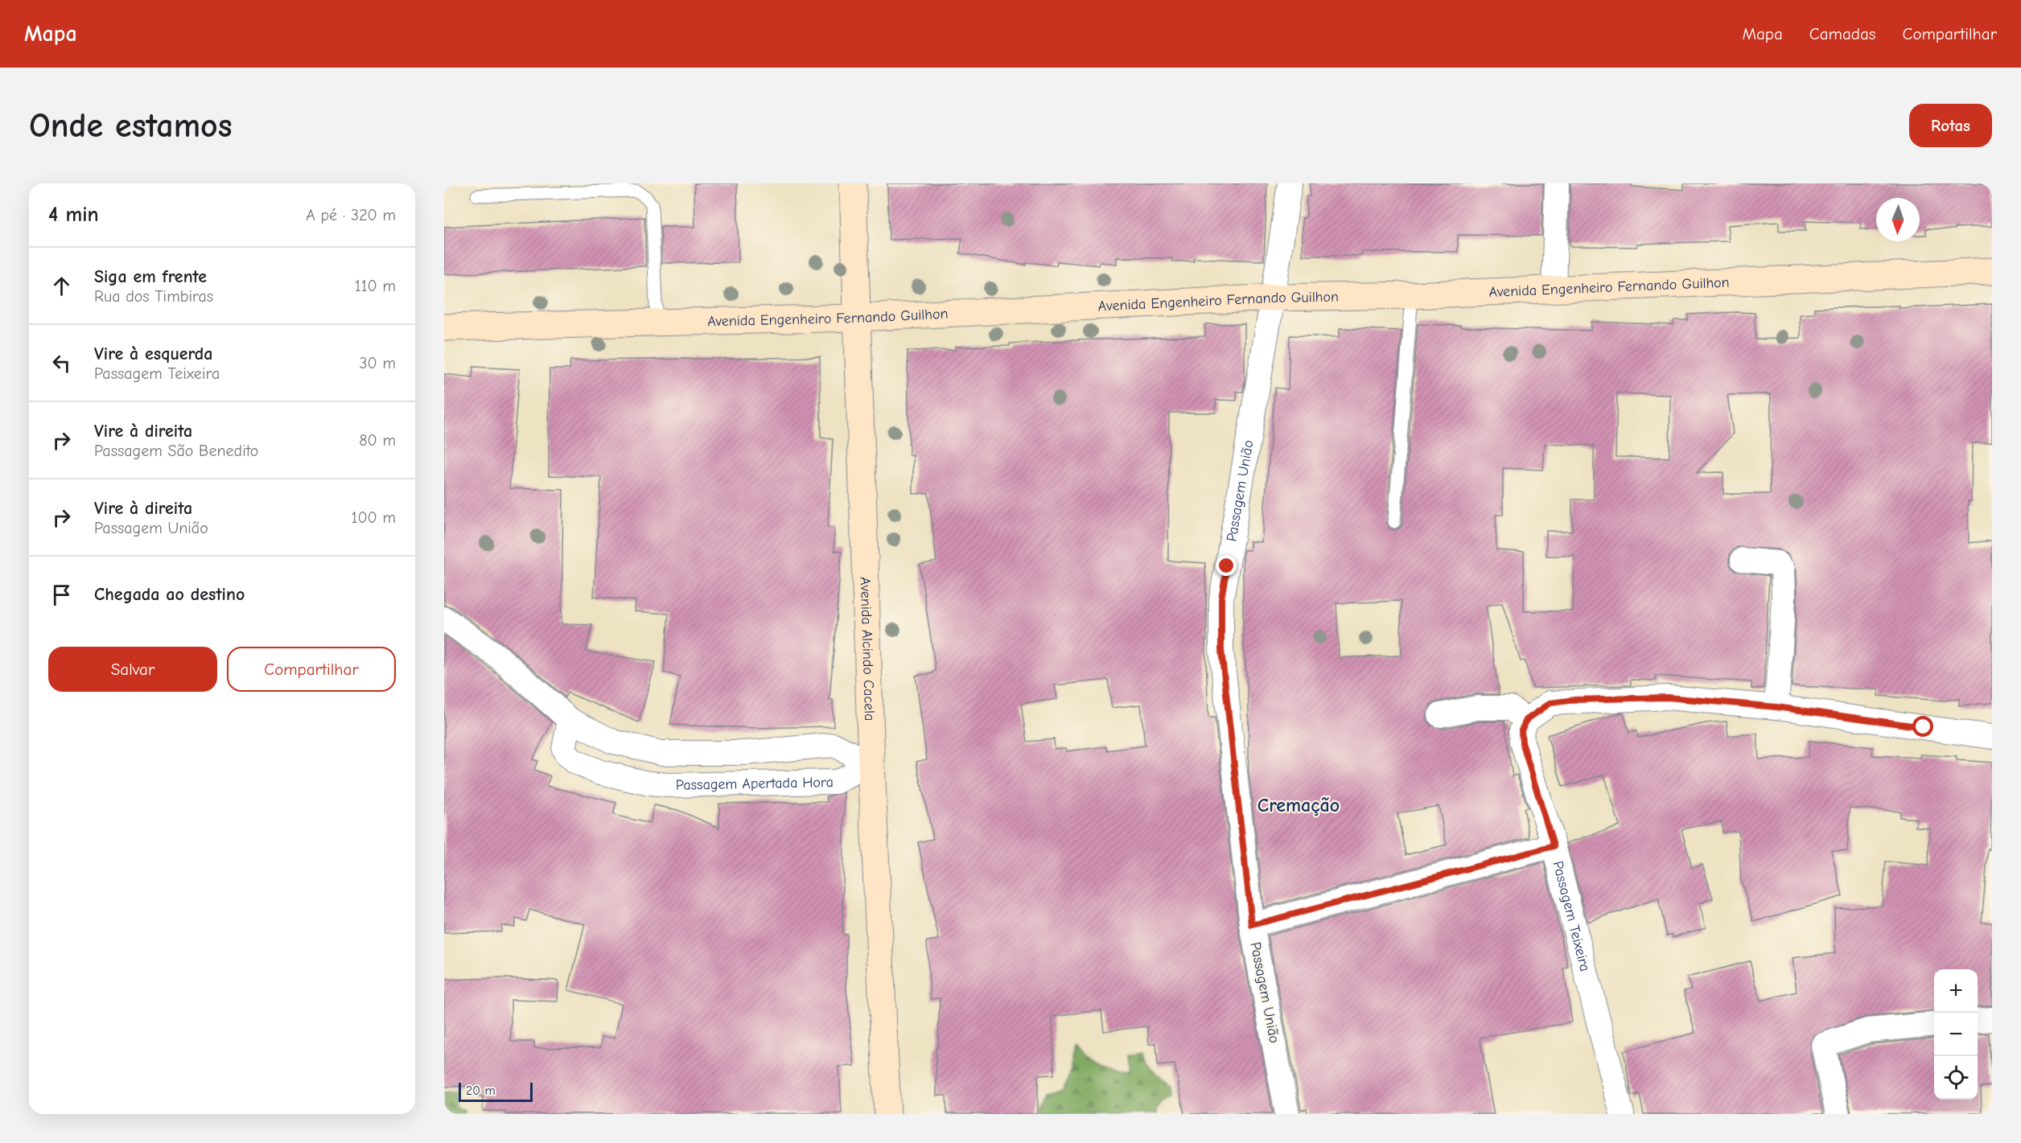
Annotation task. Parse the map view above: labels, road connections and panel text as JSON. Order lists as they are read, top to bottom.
{
  "streets": {
    "main road": ["Avenida Engenheiro Fernando Guilhon", "Avenida Alcindo Cacela"],
    "street": ["Passagem União", "Passagem Apertada Hora", "Passagem Teixeira"]
  },
  "crossings": [
    ["Avenida Engenheiro Fernando Guilhon", "Passagem União"],
    ["Avenida Engenheiro Fernando Guilhon", "Avenida Alcindo Cacela"],
    ["Avenida Alcindo Cacela", "Passagem Apertada Hora"]
  ],
  "districts": ["Cremação"],
  "scale_bar": "20 m",
  "north": "bottom",
  "page": {
    "header": "Mapa",
    "nav": ["Mapa", "Camadas", "Compartilhar"],
    "buttons": [
      "Rotas",
      ["Salvar", "Compartilhar"]
    ],
    "title": "Onde estamos",
    "heading": ["4 min", "A pé · 320 m"],
    "list": [
      ["Siga em frente", "Rua dos Timbiras", "110 m"],
      ["Vire à esquerda", "Passagem Teixeira", "30 m"],
      ["Vire à direita", "Passagem São Benedito", "80 m"],
      ["Vire à direita", "Passagem União", "100 m"],
      "Chegada ao destino"
    ],
    "map_buttons": ["+", "−"],
    "scale": "20 m"
  }
}
